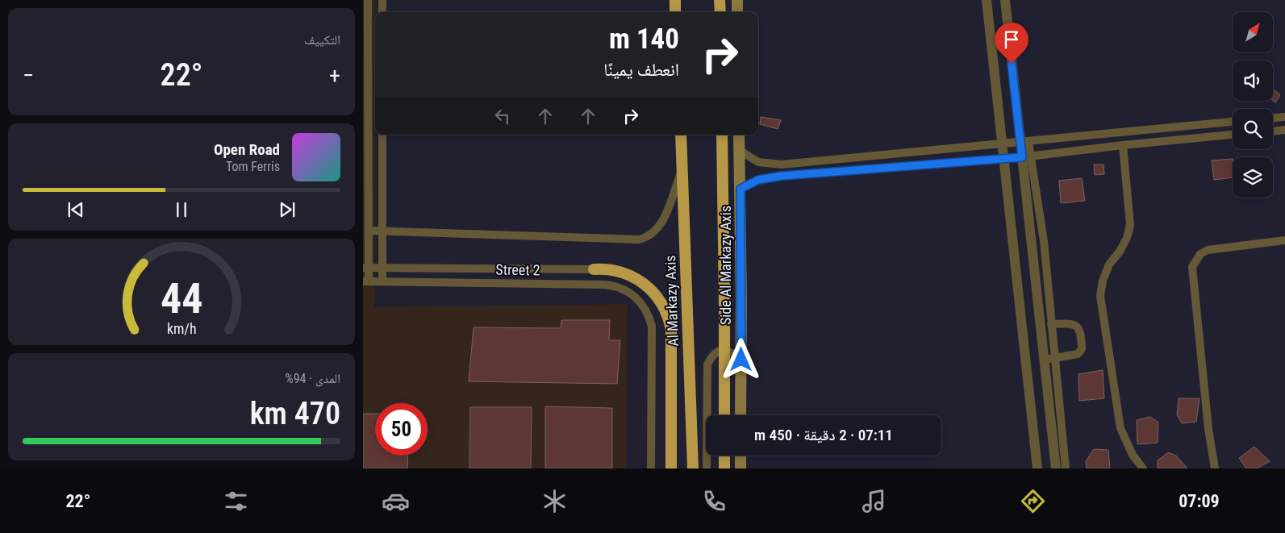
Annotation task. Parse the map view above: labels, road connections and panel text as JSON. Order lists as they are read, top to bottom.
{
  "streets": {
    "highway": ["Al Markazy Axis"],
    "main road": ["Side Al Markazy Axis"],
    "street": ["Street 2"]
  },
  "crossings": [
    ["Street 2", "Al Markazy Axis"]
  ],
  "north": "top right",
  "page": {
    "tile": [
      "التكييف",
      ["المدى · 94%", "470 km"]
    ],
    "turn": ["140 m", "انعطف يمينًا"],
    "heat": ["−", "22°", "+"],
    "song": ["Open Road", "Tom Ferris"],
    "limit": "50",
    "trip": "07:11 · 2 دقيقة · 450 m",
    "tabs": ["07:09", "22°"],
    "gauge": ["44", "km/h"]
  }
}
